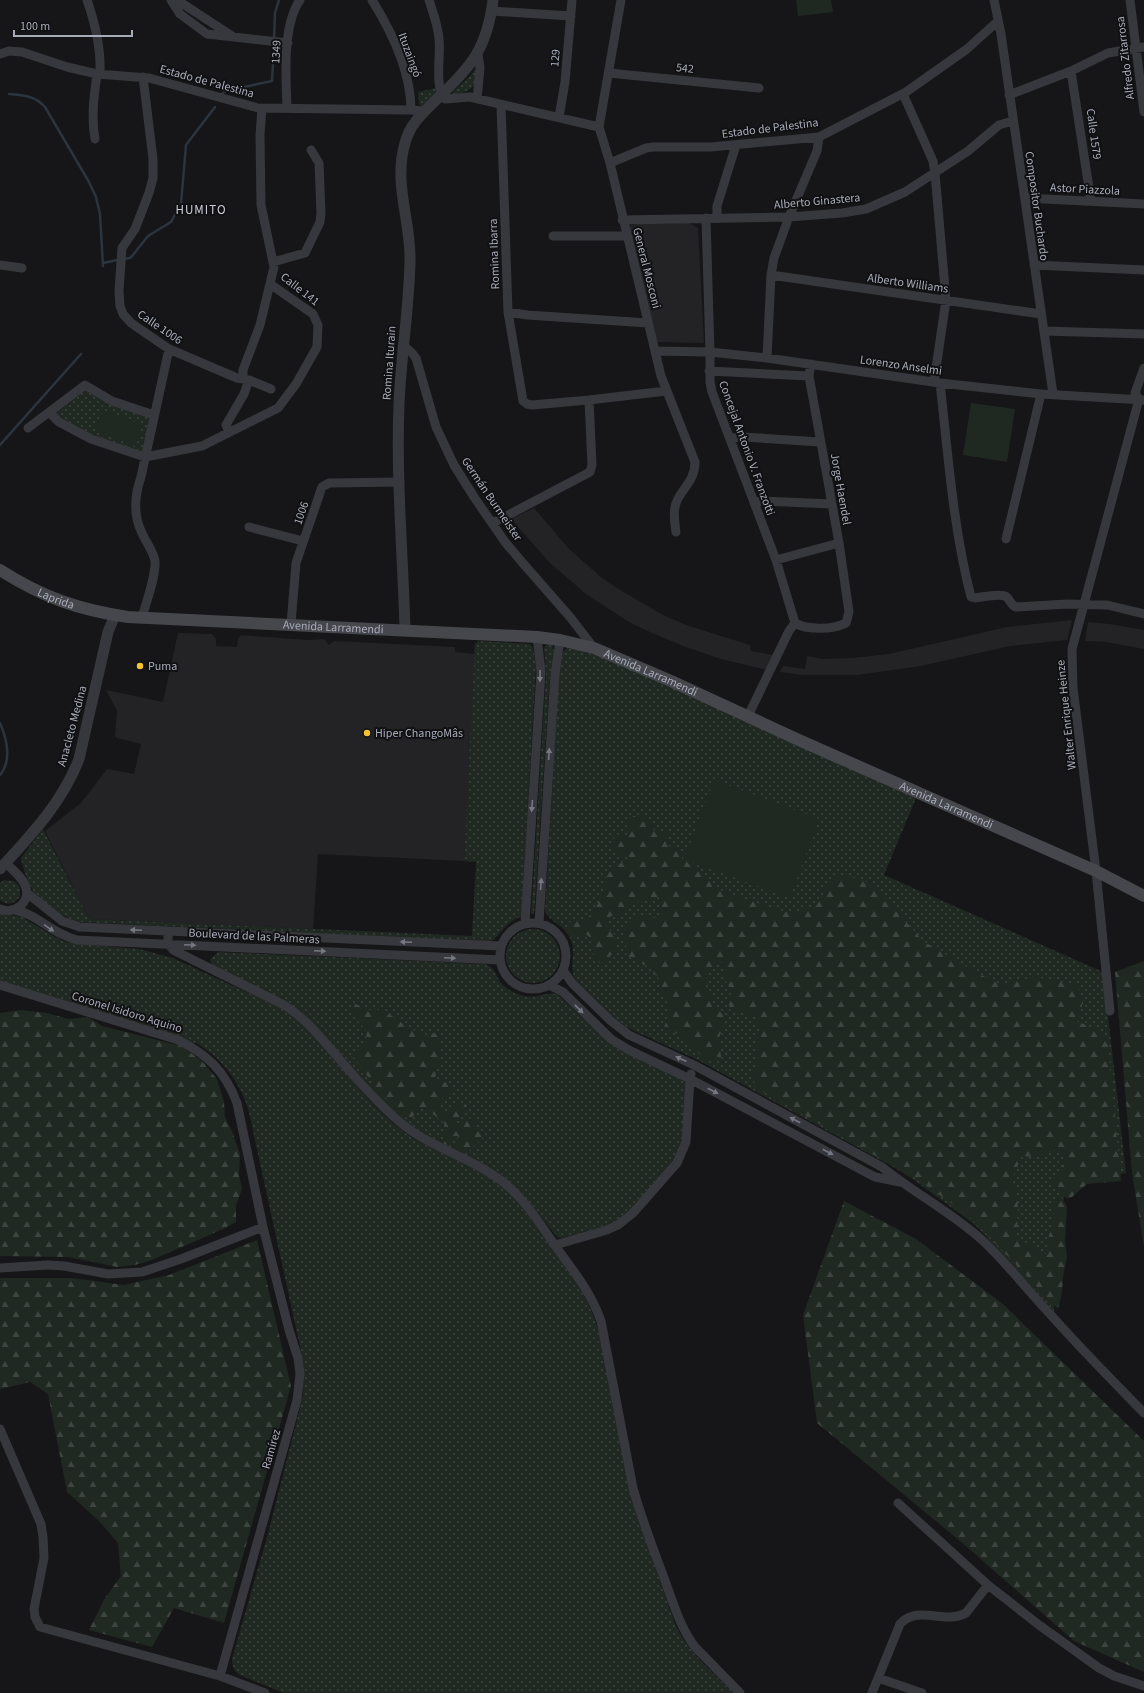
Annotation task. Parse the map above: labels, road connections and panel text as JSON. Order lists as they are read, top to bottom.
{
  "streets": {
    "main road": ["Laprida", "Avenida Larramendi"],
    "street": [
      "1349",
      "Ituzaingó",
      "129",
      "Alfredo Zitarrosa",
      "542",
      "Estado de Palestina",
      "Calle 1579",
      "Astor Piazzola",
      "Alberto Ginastera",
      "Compositor Buchardo",
      "Romina Ibarra",
      "General Mosconi",
      "Alberto Williams",
      "Calle 141",
      "Calle 1006",
      "Romina Iturain",
      "Lorenzo Anselmi",
      "Concejal Antonio V. Franzotti",
      "Jorge Haendel",
      "Germán Burmeister",
      "1006",
      "Walter Enrique Heinze",
      "Anacleto Medina",
      "Boulevard de las Palmeras",
      "Coronel Isidoro Aquino",
      "Ramírez"
    ]
  },
  "crossings": [
    ["1349", "Estado de Palestina"],
    ["Ituzaingó", "Estado de Palestina"],
    ["542", "General Mosconi"],
    ["Estado de Palestina", "Compositor Buchardo"],
    ["Estado de Palestina", "General Mosconi"],
    ["Estado de Palestina", "Calle 141"],
    ["Estado de Palestina", "Calle 1006"],
    ["Calle 1579", "Astor Piazzola"],
    ["Astor Piazzola", "Compositor Buchardo"],
    ["Alberto Ginastera", "Compositor Buchardo"],
    ["Alberto Ginastera", "General Mosconi"],
    ["Alberto Ginastera", "Concejal Antonio V. Franzotti"],
    ["Compositor Buchardo", "Alberto Williams"],
    ["Compositor Buchardo", "Lorenzo Anselmi"],
    ["General Mosconi", "Lorenzo Anselmi"],
    ["Romina Iturain", "Germán Burmeister"],
    ["Romina Iturain", "1006"],
    ["Romina Iturain", "Avenida Larramendi"],
    ["Lorenzo Anselmi", "Concejal Antonio V. Franzotti"],
    ["Lorenzo Anselmi", "Jorge Haendel"],
    ["Lorenzo Anselmi", "Walter Enrique Heinze"],
    ["Concejal Antonio V. Franzotti", "Jorge Haendel"],
    ["Germán Burmeister", "Avenida Larramendi"],
    ["1006", "Avenida Larramendi"],
    ["Laprida", "Avenida Larramendi"],
    ["Laprida", "Anacleto Medina"],
    ["Avenida Larramendi", "Walter Enrique Heinze"],
    ["Avenida Larramendi", "Anacleto Medina"],
    ["Coronel Isidoro Aquino", "Ramírez"]
  ],
  "districts": ["HUMITO"],
  "places": ["Puma", "Hiper ChangoMâs"],
  "scale_bar": "100 m"
}
